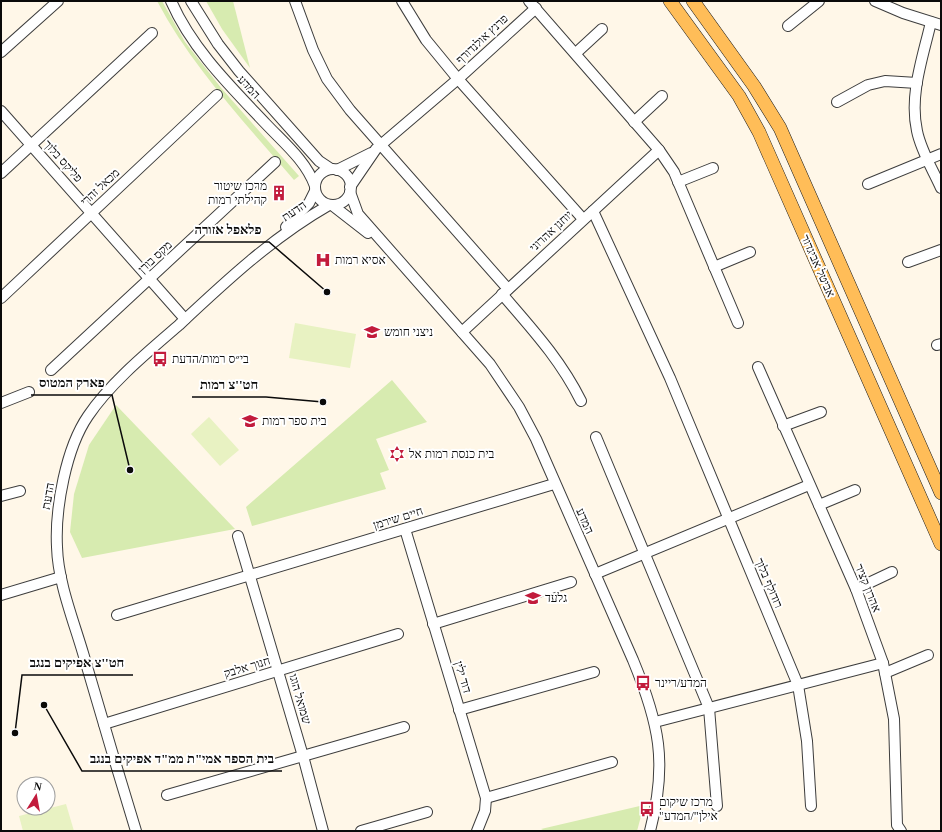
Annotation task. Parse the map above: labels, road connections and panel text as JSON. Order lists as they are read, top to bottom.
{
  "streets": {
    "main road": ["אביטל אביגדור"],
    "street": [
      "פרנץ אולנדורף",
      "המדע",
      "פליקס בלוך",
      "מכאל זהרי",
      "הדעת",
      "יוחנן אהרוני",
      "מקס בורן",
      "חיים שירמן",
      "רודולף בלוך",
      "אהרון קציר",
      "חנוך אלבק",
      "דוד ילין",
      "שמואל הוגו"
    ]
  },
  "crossings": [
    ["פרנץ אולנדורף", "המדע"],
    ["פרנץ אולנדורף", "הדעת"],
    ["פרנץ אולנדורף", "יוחנן אהרוני"],
    ["המדע", "הדעת"],
    ["המדע", "יוחנן אהרוני"],
    ["המדע", "חיים שירמן"],
    ["פליקס בלוך", "מכאל זהרי"],
    ["פליקס בלוך", "הדעת"],
    ["פליקס בלוך", "מקס בורן"],
    ["הדעת", "חנוך אלבק"],
    ["יוחנן אהרוני", "רודולף בלוך"],
    ["חיים שירמן", "דוד ילין"],
    ["חיים שירמן", "שמואל הוגו"],
    ["חנוך אלבק", "שמואל הוגו"]
  ],
  "places": {
    "building": ["מרכז שיטור קהילתי רמות"],
    "hospital": ["אסיא רמות"],
    "other": [
      "פלאפל אזורה",
      "חט''צ רמות",
      "פארק המטוס",
      "בית הספר אמי\"ת ממ\"ד אפיקים בנגב",
      "חט''צ אפיקים בנגב"
    ],
    "school or university": ["ניצני חומש", "בית ספר רמות", "גלעד"],
    "bus stop": ["בי״ס רמות/הדעת", "המדע/ריינר", "מרכז שיקום \"אילן\"/המדע"],
    "synagogue": ["בית כנסת רמות אל"]
  },
  "north": "top"
}
